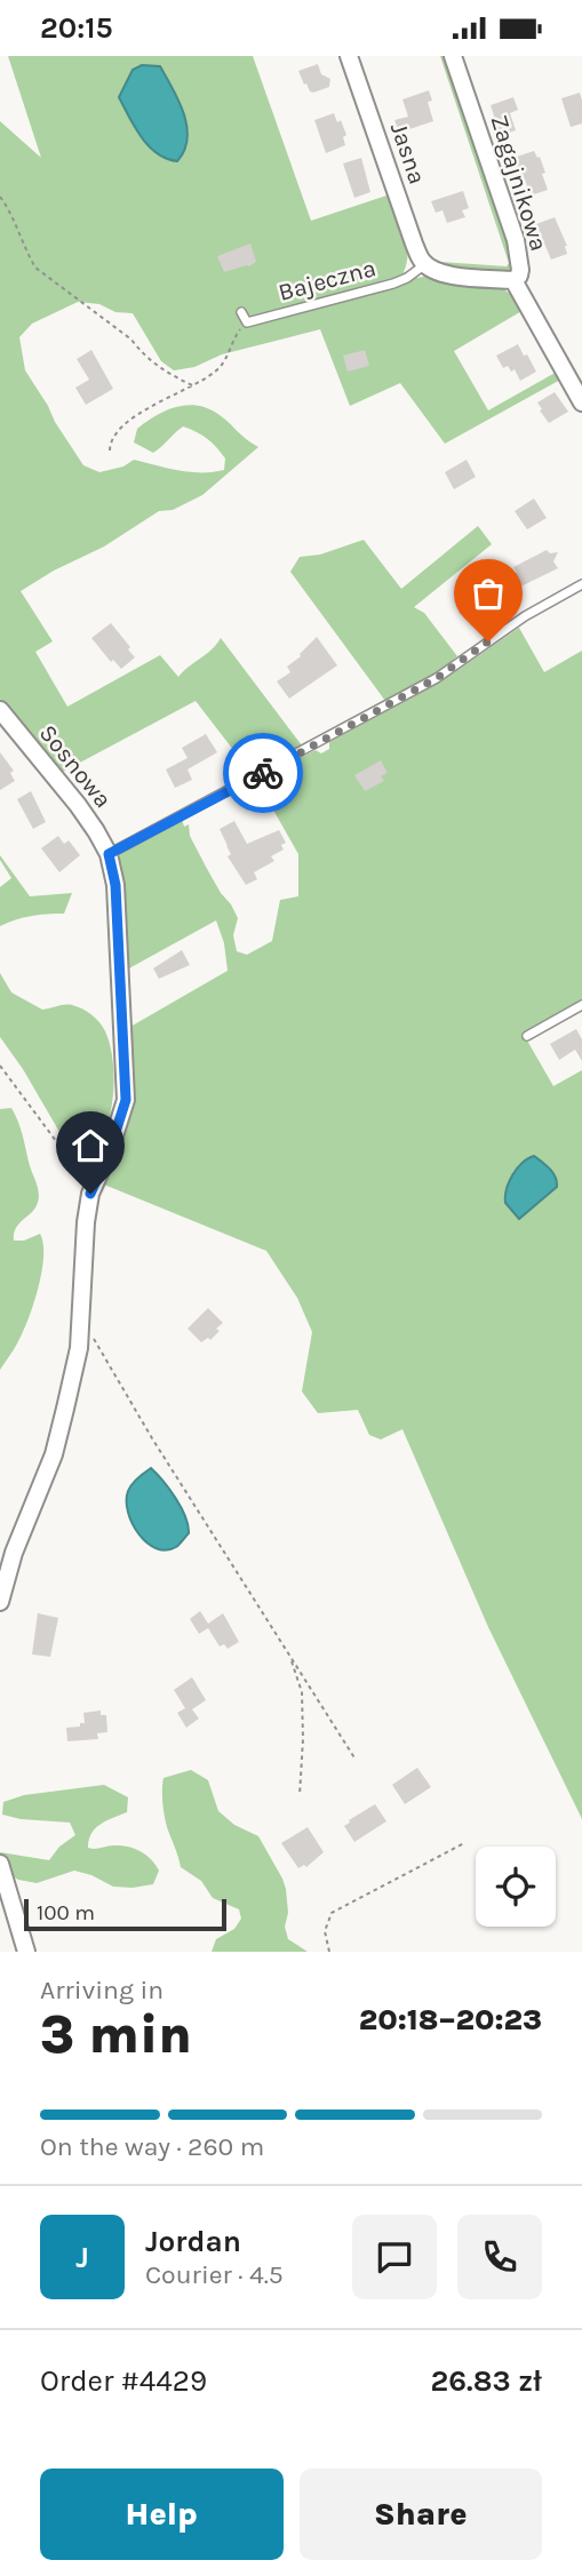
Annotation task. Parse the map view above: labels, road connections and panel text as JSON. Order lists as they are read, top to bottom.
{
  "streets": {
    "street": ["Jasna", "Zagajnikowa", "Sosnowa"],
    "lane": ["Bajeczna"]
  },
  "crossings": [
    ["Jasna", "Bajeczna"]
  ],
  "scale_bar": "100 m",
  "page": {
    "status": "20:15",
    "scale": "100 m",
    "heading": ["3 min", "Arriving in", "20:18–20:23"],
    "panel": [
      "Jordan",
      "Courier · 4.5",
      "Order #4429",
      "26.83 zł"
    ],
    "bar": "On the way · 260 m",
    "round": "J",
    "buttons": ["Help", "Share"]
  }
}
